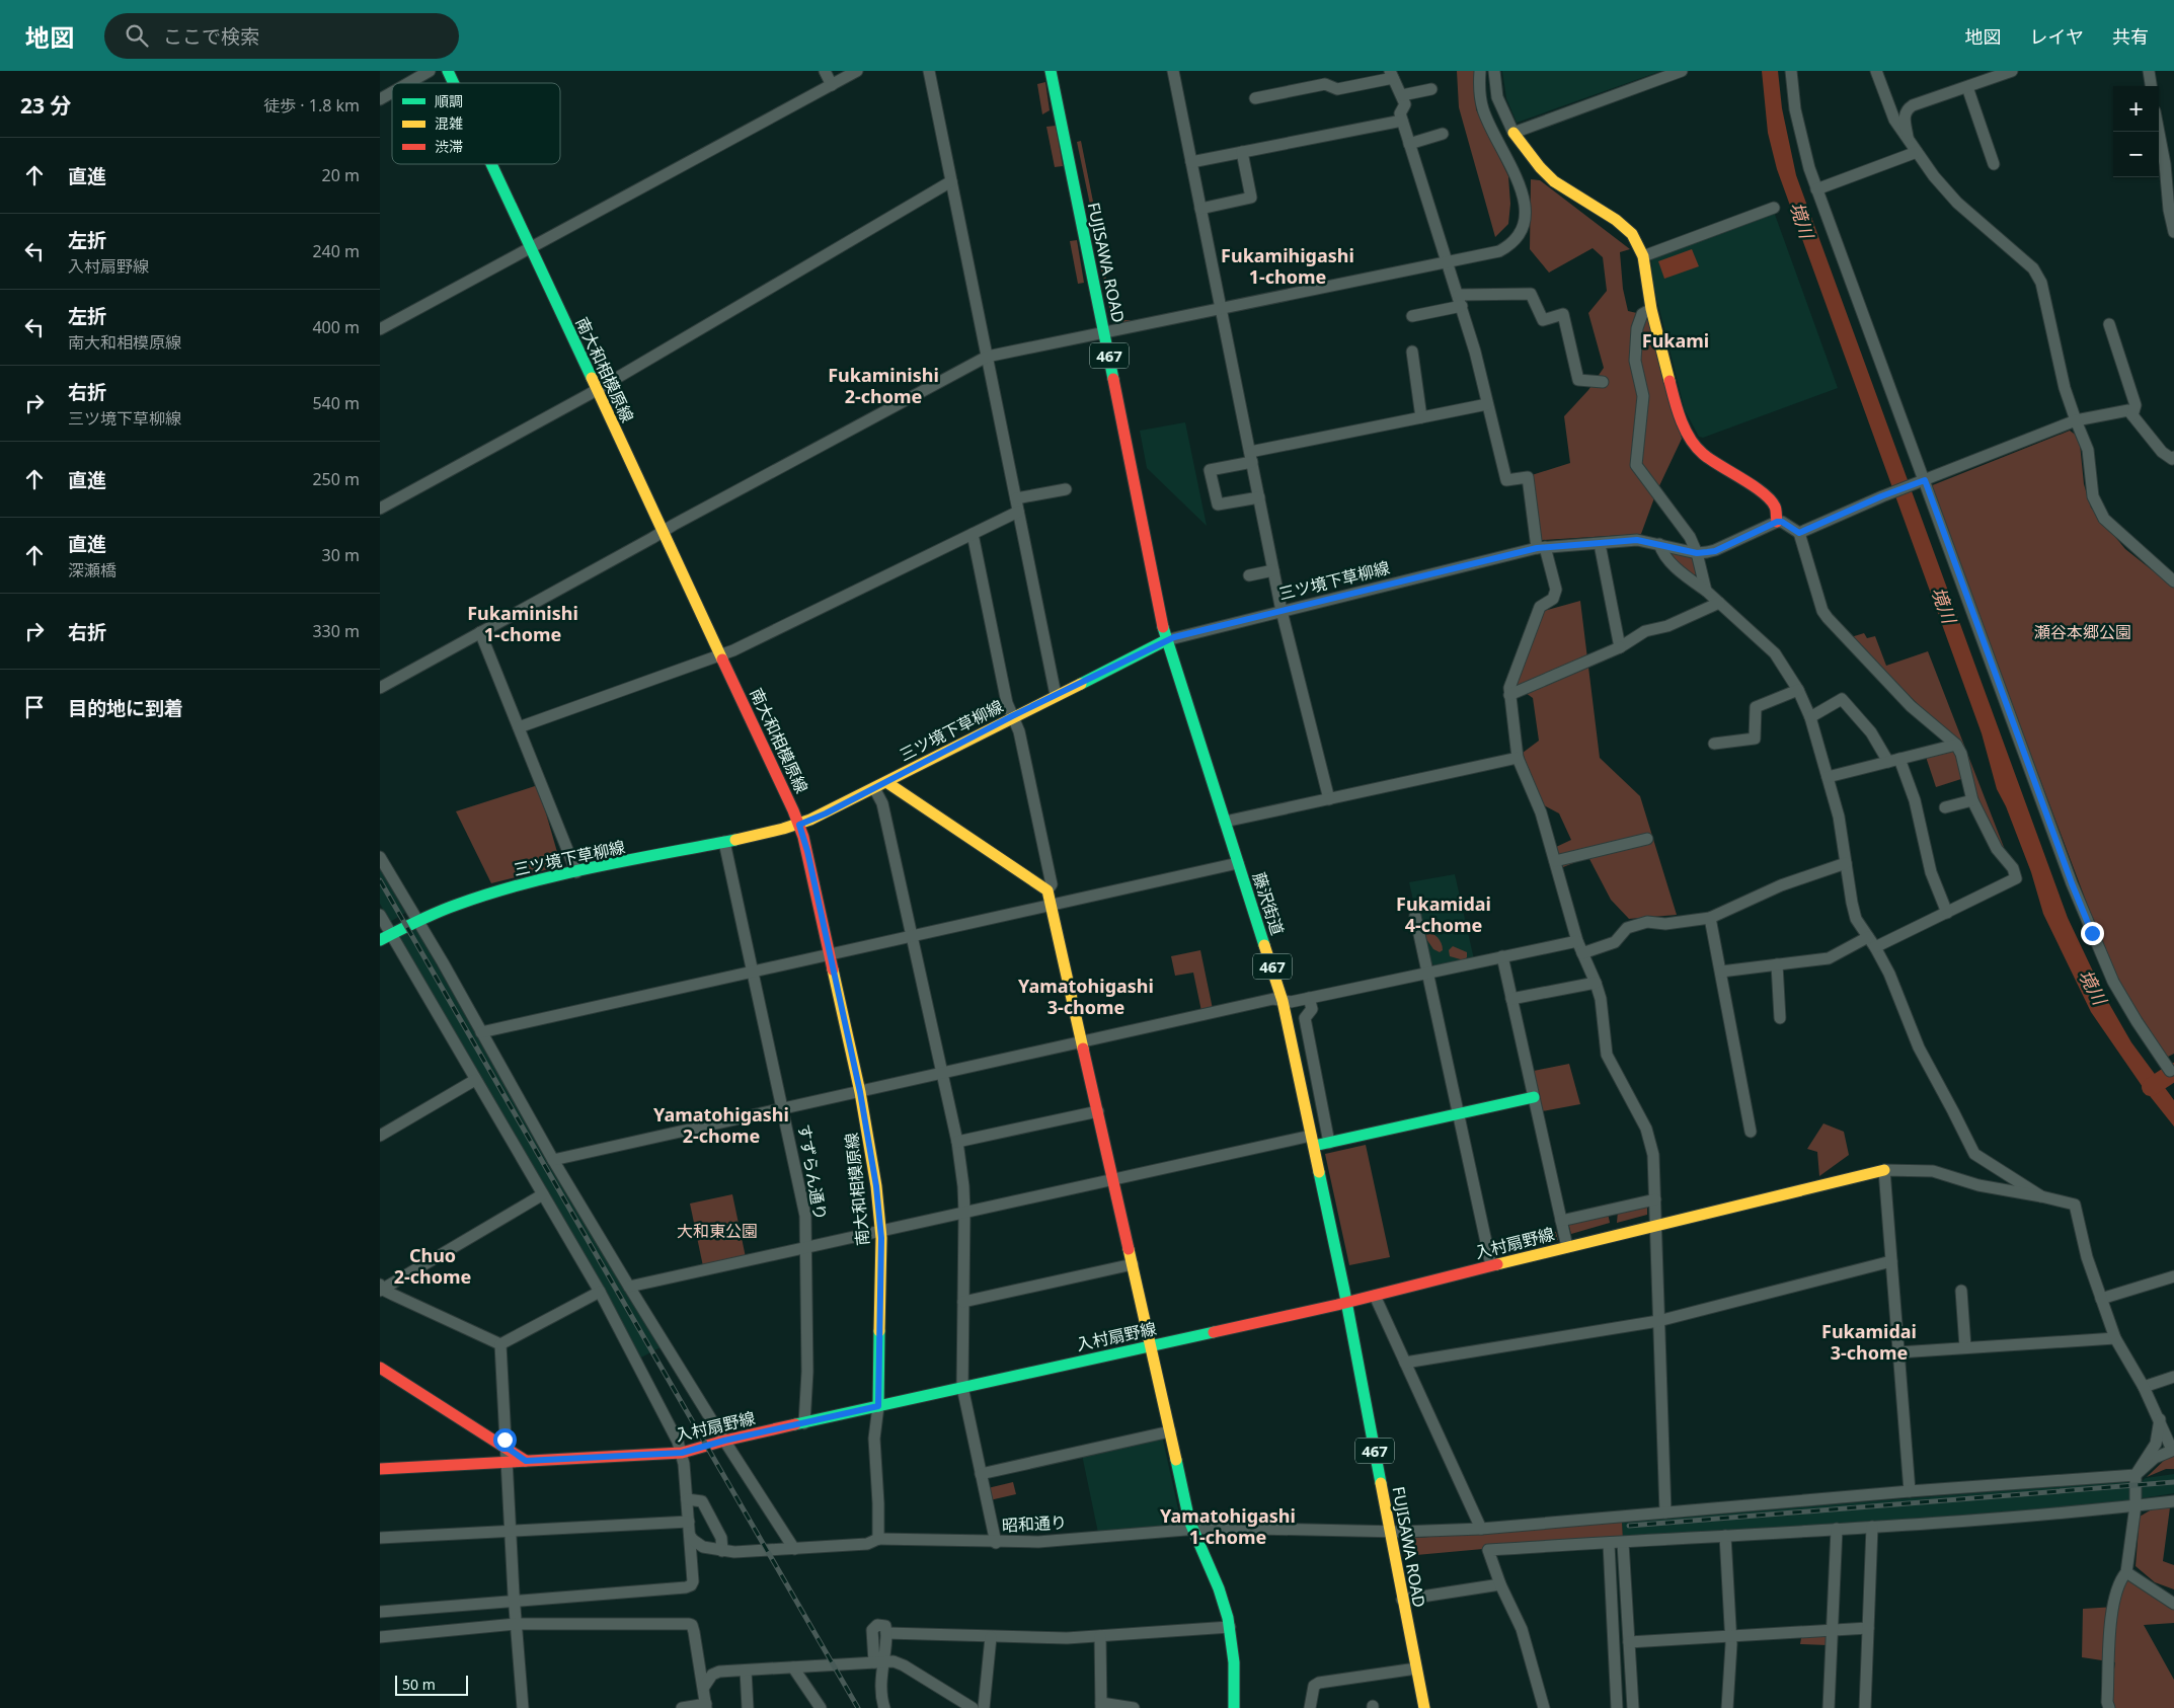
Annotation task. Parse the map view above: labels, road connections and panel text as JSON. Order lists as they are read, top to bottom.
{
  "streets": {
    "main road": [
      "FUJISAWA ROAD",
      "467",
      "南大和相模原線",
      "三ツ境下草柳線",
      "藤沢街道",
      "入村扇野線"
    ],
    "street": ["すずらん通り", "昭和通り"]
  },
  "crossings": [
    ["FUJISAWA ROAD", "三ツ境下草柳線"],
    ["FUJISAWA ROAD", "藤沢街道"],
    ["FUJISAWA ROAD", "入村扇野線"],
    ["FUJISAWA ROAD", "昭和通り"],
    ["南大和相模原線", "三ツ境下草柳線"],
    ["南大和相模原線", "入村扇野線"],
    ["南大和相模原線", "昭和通り"],
    ["三ツ境下草柳線", "藤沢街道"],
    ["三ツ境下草柳線", "すずらん通り"],
    ["藤沢街道", "入村扇野線"],
    ["すずらん通り", "入村扇野線"]
  ],
  "districts": [
    "Fukamihigashi 1-chome",
    "Fukami",
    "Fukaminishi 2-chome",
    "Fukaminishi 1-chome",
    "Fukamidai 4-chome",
    "Yamatohigashi 3-chome",
    "Yamatohigashi 2-chome",
    "Chuo 2-chome",
    "Fukamidai 3-chome",
    "Yamatohigashi 1-chome"
  ],
  "water": ["境川"],
  "parks": ["瀬谷本郷公園", "大和東公園"],
  "legend": ["順調", "混雑", "渋滞"],
  "scale_bar": "50 m",
  "page": {
    "header": "地図",
    "search": "ここで検索",
    "nav": ["地図", "レイヤ", "共有"],
    "heading": ["23 分", "徒歩 · 1.8 km"],
    "map_buttons": ["+", "−"],
    "list": [
      ["直進", "20 m"],
      ["左折", "入村扇野線", "240 m"],
      ["左折", "南大和相模原線", "400 m"],
      ["右折", "三ツ境下草柳線", "540 m"],
      ["直進", "250 m"],
      ["直進", "深瀬橋", "30 m"],
      ["右折", "330 m"],
      "目的地に到着"
    ],
    "scale": "50 m"
  }
}
